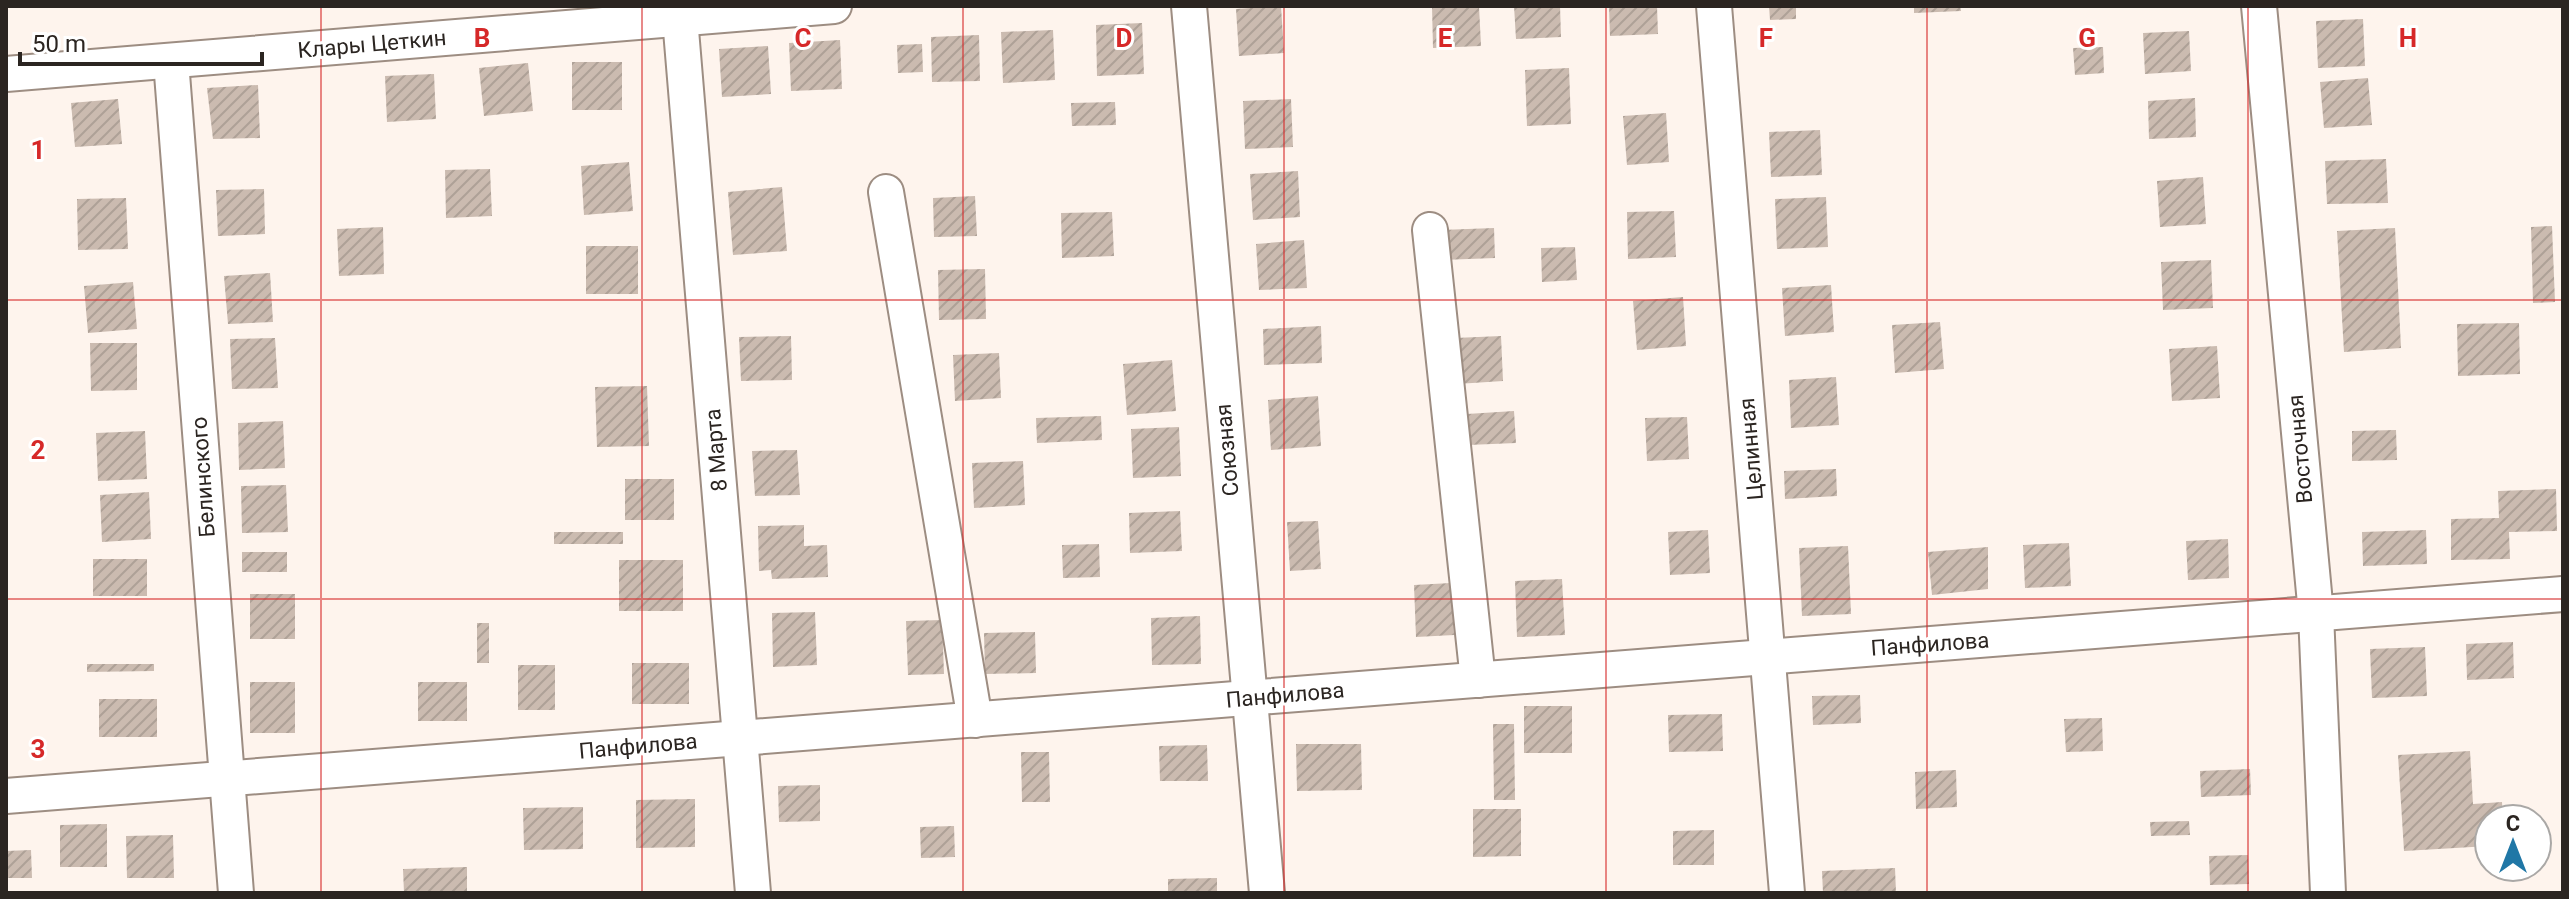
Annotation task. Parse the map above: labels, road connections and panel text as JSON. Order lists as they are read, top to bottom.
{
  "streets": {
    "street": [
      "Клары Цеткин",
      "Целинная",
      "Восточная",
      "8 Марта",
      "Союзная",
      "Белинского",
      "Панфилова"
    ]
  },
  "crossings": [
    ["Клары Цеткин", "8 Марта"],
    ["Клары Цеткин", "Белинского"],
    ["Целинная", "Панфилова"],
    ["Восточная", "Панфилова"],
    ["8 Марта", "Панфилова"],
    ["Союзная", "Панфилова"],
    ["Белинского", "Панфилова"]
  ],
  "scale_bar": "50 m",
  "north": "top",
  "grid": {
    "columns": [
      "B",
      "C",
      "D",
      "E",
      "F",
      "G",
      "H"
    ],
    "rows": ["1", "2", "3"]
  }
}
